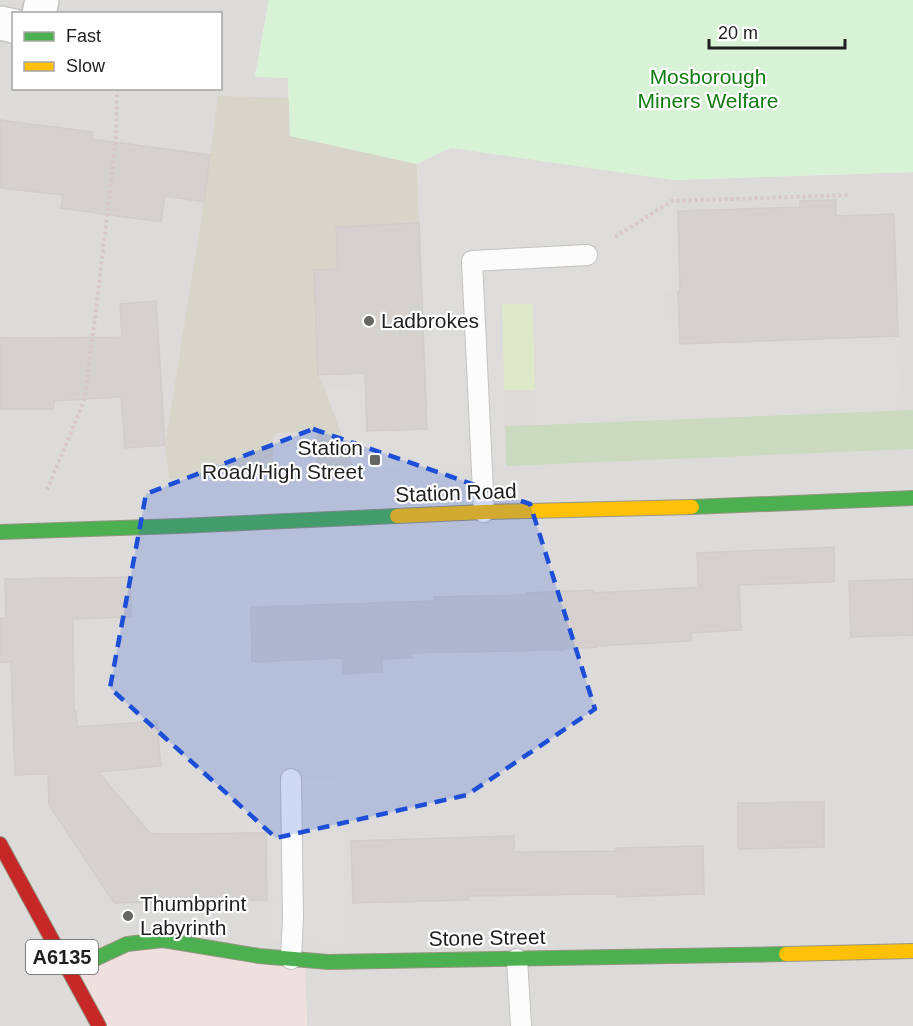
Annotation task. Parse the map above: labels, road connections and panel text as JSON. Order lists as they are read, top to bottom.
{
  "streets": {
    "main road": ["Station Road", "Stone Street", "A6135"]
  },
  "crossings": [
    ["Stone Street", "A6135"]
  ],
  "parks": ["Mosborough Miners Welfare"],
  "places": {
    "other": ["Ladbrokes", "Thumbprint Labyrinth"],
    "transit": ["Station Road/High Street"]
  },
  "legend": ["Fast", "Slow"],
  "scale_bar": "20 m"
}
